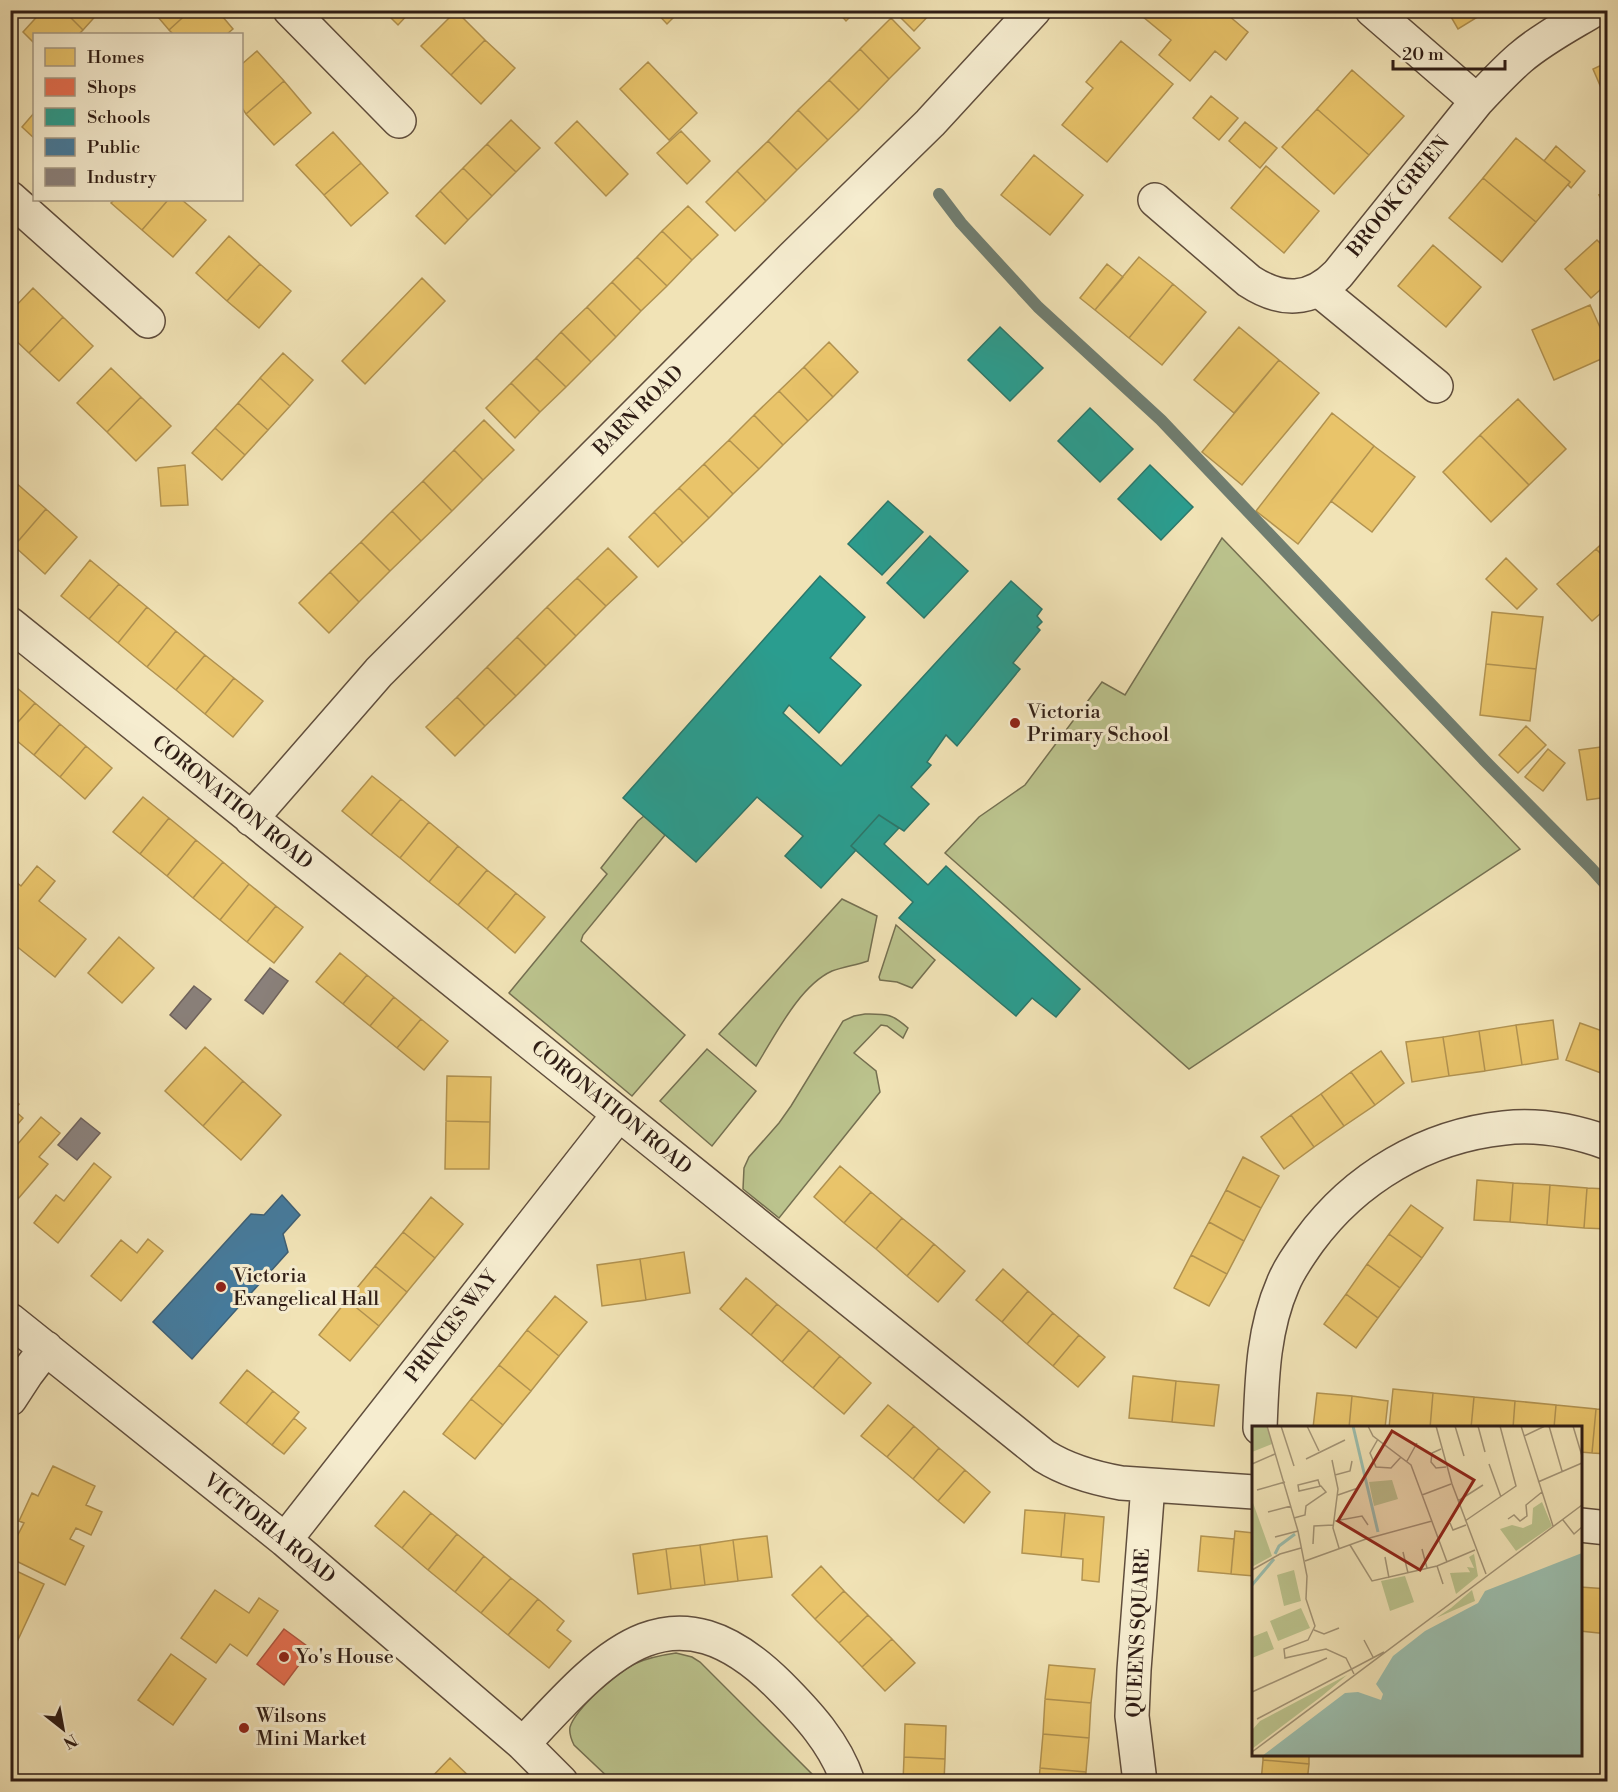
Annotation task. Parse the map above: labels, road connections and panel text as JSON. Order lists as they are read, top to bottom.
{
  "streets": {
    "street": [
      "BROOK GREEN",
      "BARN ROAD",
      "CORONATION ROAD",
      "PRINCES WAY",
      "VICTORIA ROAD",
      "QUEENS SQUARE"
    ]
  },
  "crossings": [
    ["BARN ROAD", "CORONATION ROAD"],
    ["CORONATION ROAD", "PRINCES WAY"],
    ["CORONATION ROAD", "QUEENS SQUARE"],
    ["PRINCES WAY", "VICTORIA ROAD"]
  ],
  "places": [
    "Victoria Primary School",
    "Victoria Evangelical Hall",
    "Yo's House",
    "Wilsons Mini Market"
  ],
  "legend": [
    "Homes",
    "Shops",
    "Schools",
    "Public",
    "Industry"
  ],
  "scale_bar": "20 m",
  "north": "bottom right"
}
